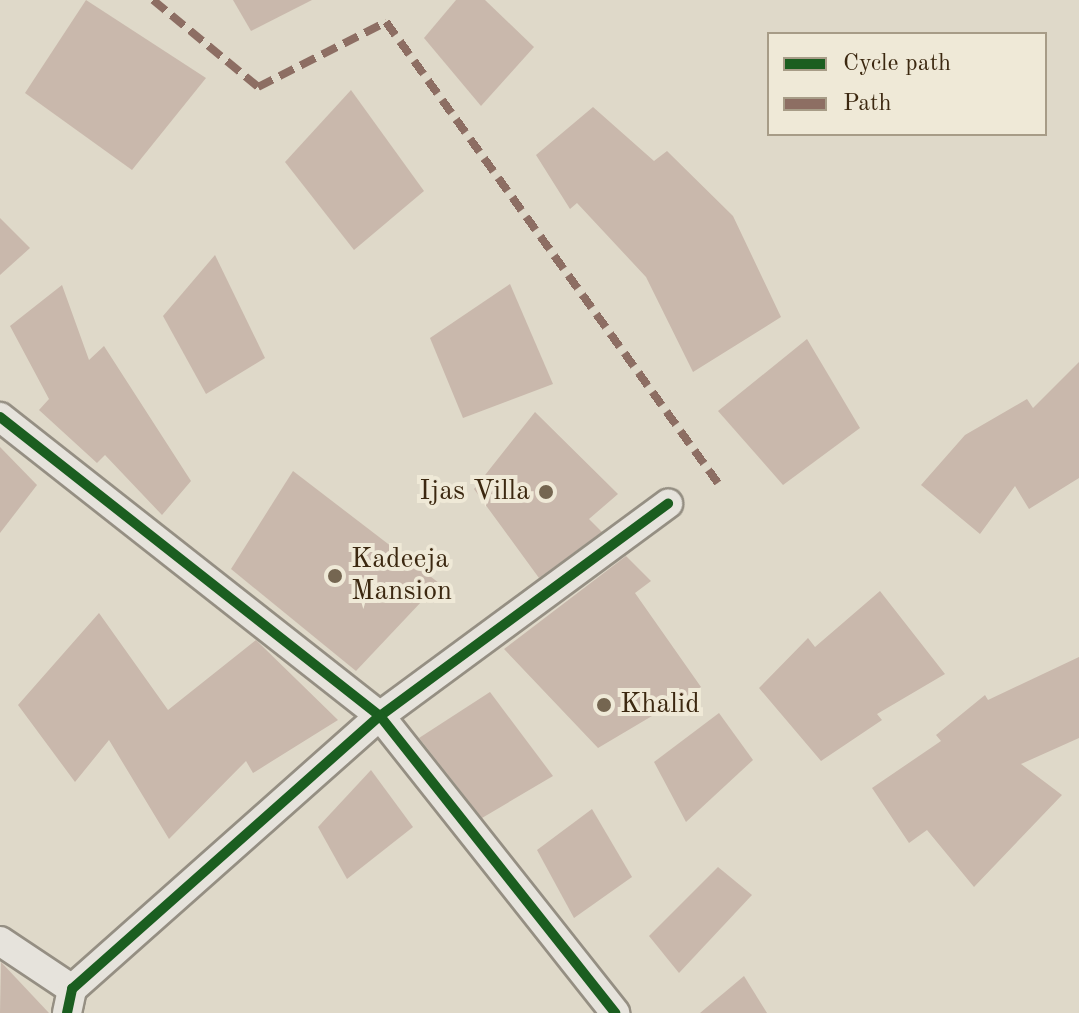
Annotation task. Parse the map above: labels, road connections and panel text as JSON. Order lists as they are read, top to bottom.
{
  "places": ["Ijas Villa", "Kadeeja Mansion", "Khalid"],
  "legend": ["Cycle path", "Path"]
}
